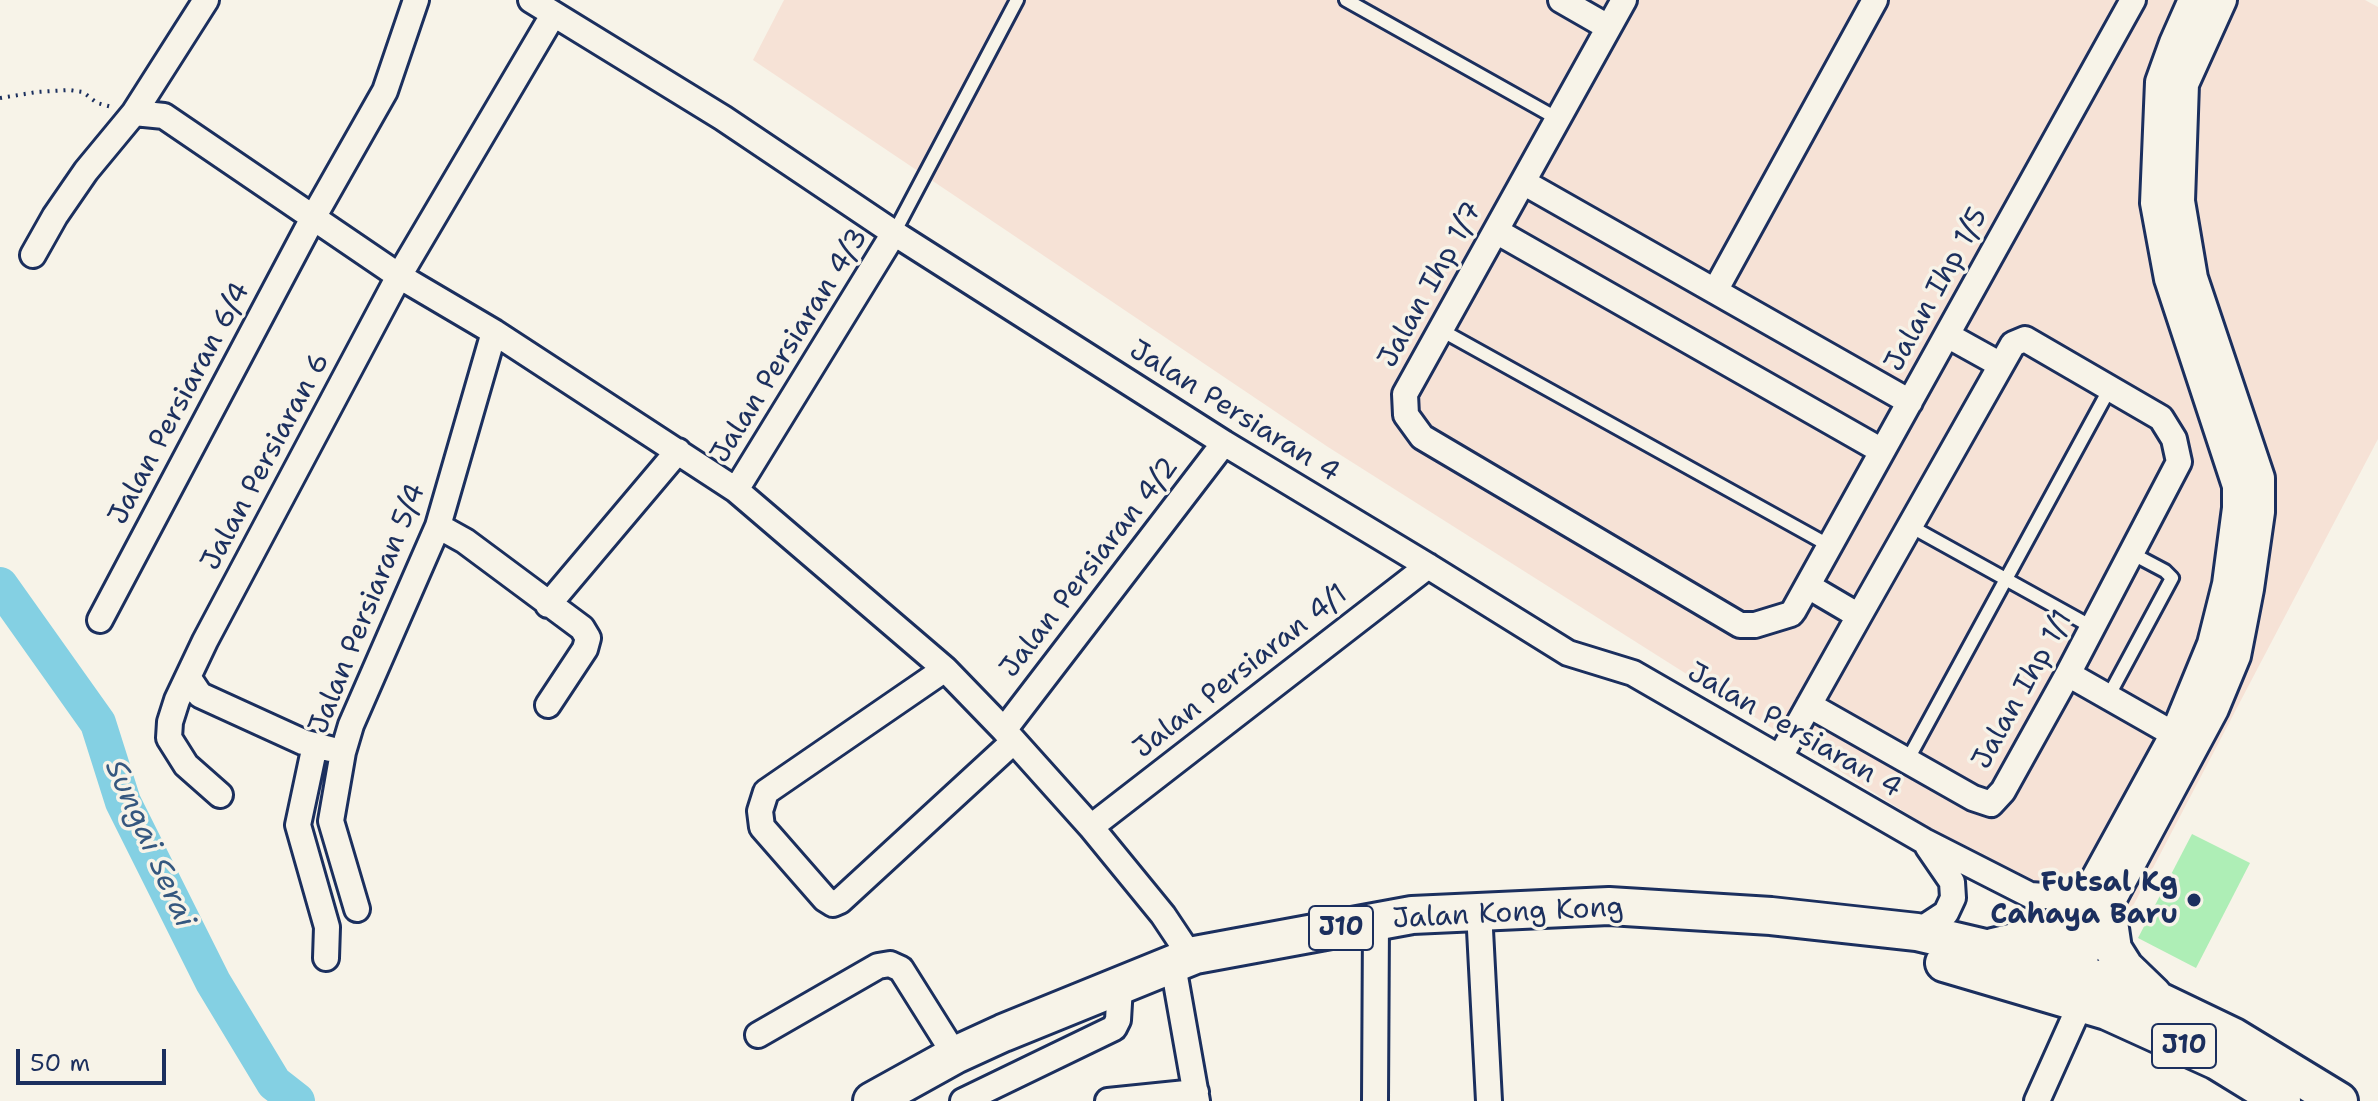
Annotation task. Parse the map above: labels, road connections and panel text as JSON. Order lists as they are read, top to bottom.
{
  "streets": {
    "main road": ["Jalan Kong Kong", "J10"],
    "street": [
      "Jalan Ihp 1/7",
      "Jalan Ihp 1/5",
      "Jalan Persiaran 4/3",
      "Jalan Persiaran 6/4",
      "Jalan Persiaran 4",
      "Jalan Persiaran 6",
      "Jalan Persiaran 4/2",
      "Jalan Persiaran 5/4",
      "Jalan Persiaran 4/1",
      "Jalan Ihp 1/1"
    ]
  },
  "crossings": [
    ["Jalan Ihp 1/7", "Jalan Ihp 1/5"],
    ["Jalan Persiaran 4/3", "Jalan Persiaran 4"],
    ["Jalan Persiaran 4", "Jalan Persiaran 6"],
    ["Jalan Persiaran 4", "Jalan Persiaran 4/2"],
    ["Jalan Persiaran 4", "Jalan Persiaran 4/1"]
  ],
  "water": ["Sungai Serai"],
  "places": ["Futsal Kg Cahaya Baru"],
  "scale_bar": "50 m"
}
